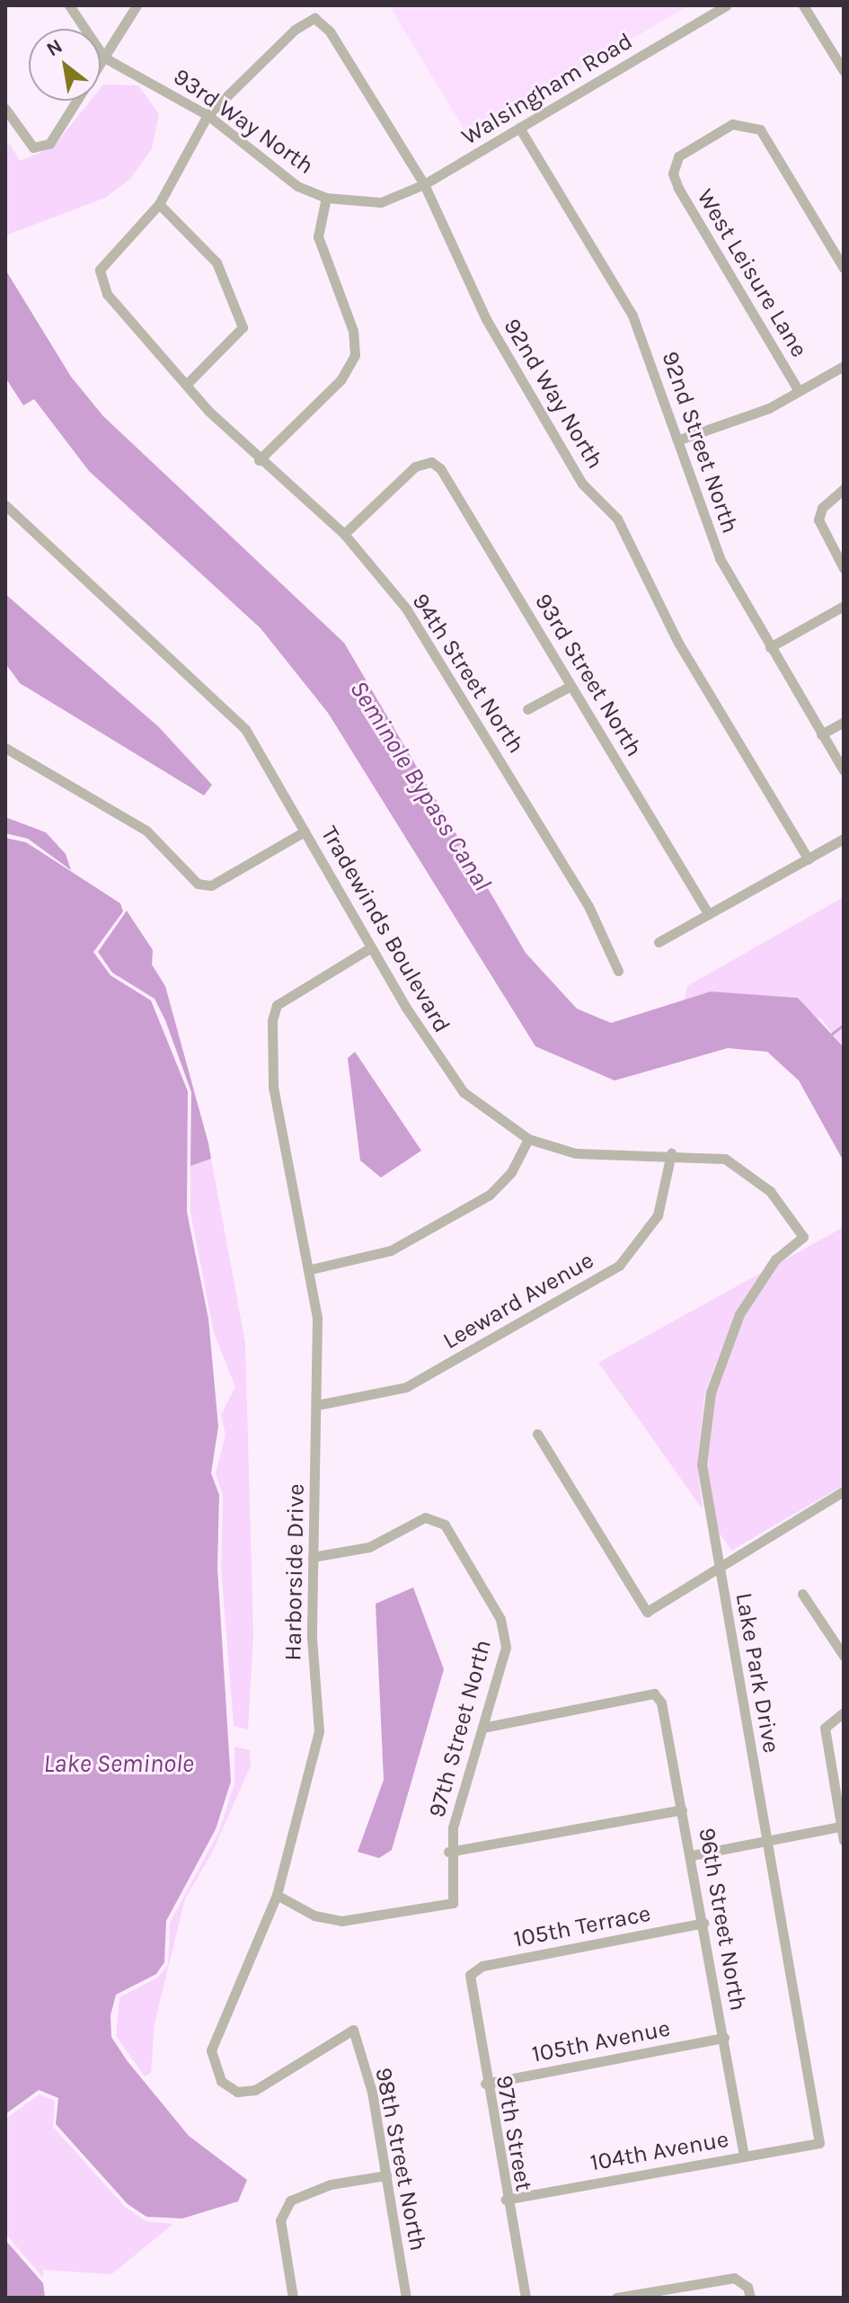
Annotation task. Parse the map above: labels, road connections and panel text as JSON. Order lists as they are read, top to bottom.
{
  "streets": {
    "street": [
      "Walsingham Road",
      "93rd Way North",
      "West Leisure Lane",
      "92nd Way North",
      "92nd Street North",
      "94th Street North",
      "93rd Street North",
      "Tradewinds Boulevard",
      "Leeward Avenue",
      "Harborside Drive",
      "Lake Park Drive",
      "97th Street North",
      "96th Street North",
      "105th Terrace",
      "105th Avenue",
      "97th Street",
      "104th Avenue",
      "98th Street North"
    ]
  },
  "crossings": [
    ["Walsingham Road", "93rd Way North"],
    ["Walsingham Road", "92nd Way North"],
    ["Walsingham Road", "92nd Street North"],
    ["93rd Way North", "92nd Way North"],
    ["94th Street North", "93rd Street North"],
    ["Tradewinds Boulevard", "Leeward Avenue"],
    ["Tradewinds Boulevard", "Harborside Drive"],
    ["Tradewinds Boulevard", "Lake Park Drive"],
    ["Leeward Avenue", "Harborside Drive"],
    ["Harborside Drive", "97th Street North"],
    ["Harborside Drive", "98th Street North"],
    ["Lake Park Drive", "104th Avenue"],
    ["97th Street North", "96th Street North"],
    ["96th Street North", "105th Terrace"],
    ["96th Street North", "105th Avenue"],
    ["96th Street North", "104th Avenue"],
    ["105th Terrace", "97th Street"],
    ["105th Avenue", "97th Street"],
    ["97th Street", "104th Avenue"]
  ],
  "water": ["Seminole Bypass Canal", "Lake Seminole"],
  "north": "top left"
}
